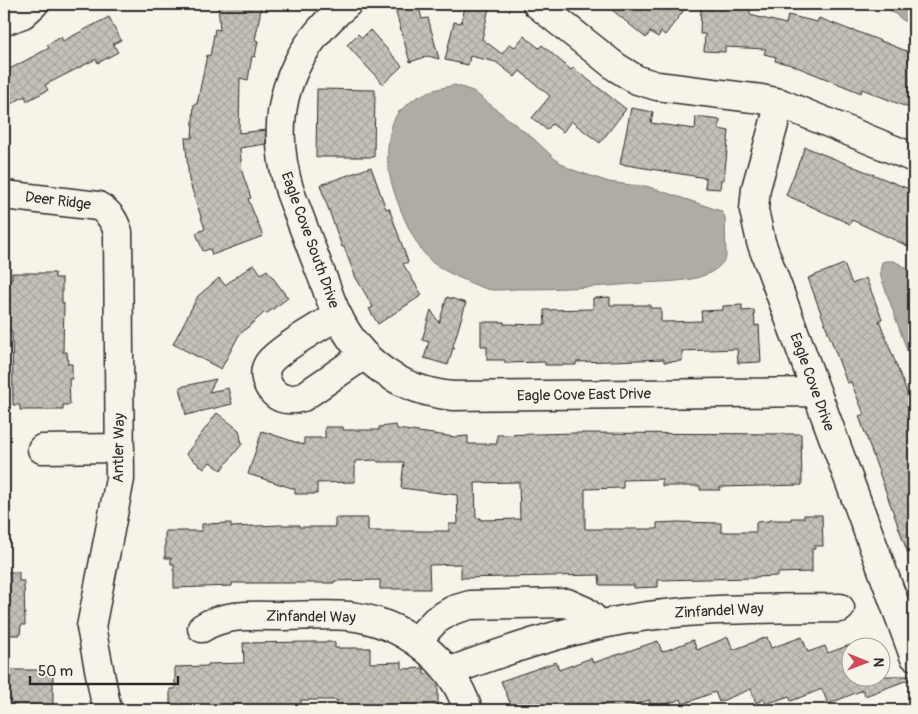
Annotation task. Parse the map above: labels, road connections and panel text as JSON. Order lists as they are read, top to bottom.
{
  "streets": {
    "street": [
      "Deer Ridge",
      "Eagle Cove South Drive",
      "Eagle Cove Drive",
      "Eagle Cove East Drive",
      "Antler Way",
      "Zinfandel Way"
    ]
  },
  "crossings": [
    ["Deer Ridge", "Antler Way"],
    ["Eagle Cove South Drive", "Eagle Cove East Drive"],
    ["Eagle Cove Drive", "Eagle Cove East Drive"]
  ],
  "scale_bar": "50 m",
  "north": "right"
}
